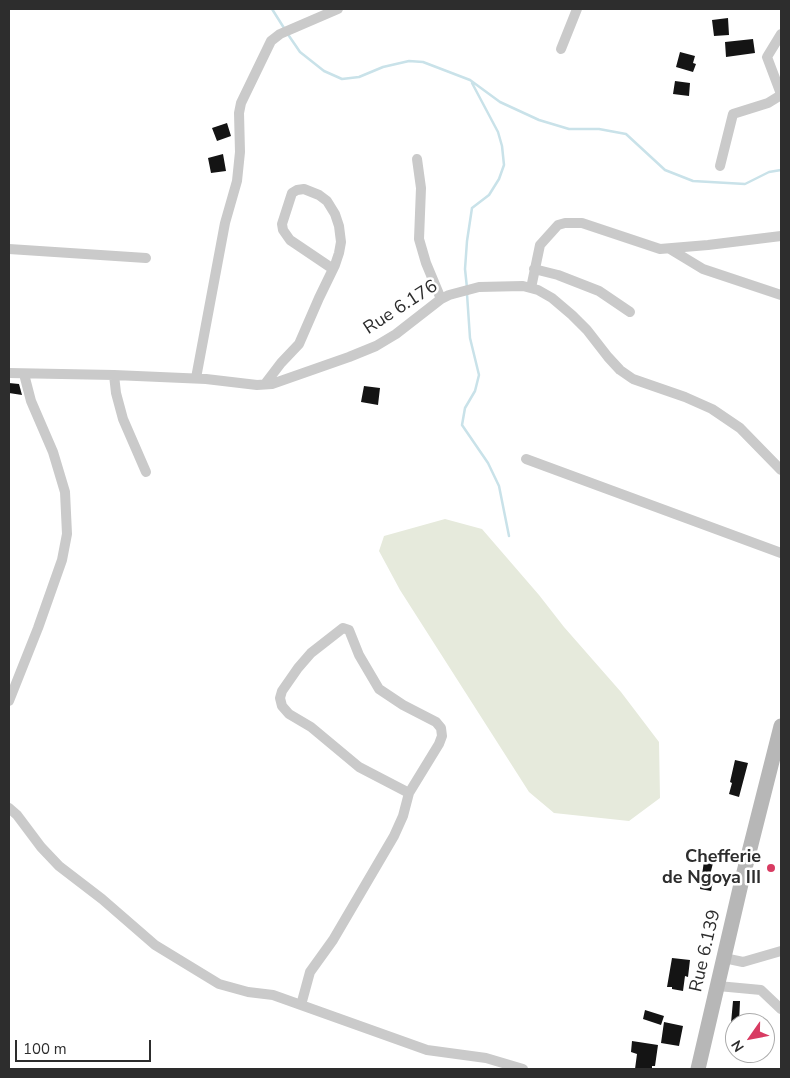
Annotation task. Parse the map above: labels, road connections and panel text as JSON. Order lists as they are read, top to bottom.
{
  "streets": {
    "street": ["Rue 6.176", "Rue 6.139"]
  },
  "places": ["Chefferie de Ngoya III"],
  "scale_bar": "100 m",
  "north": "bottom left"
}
